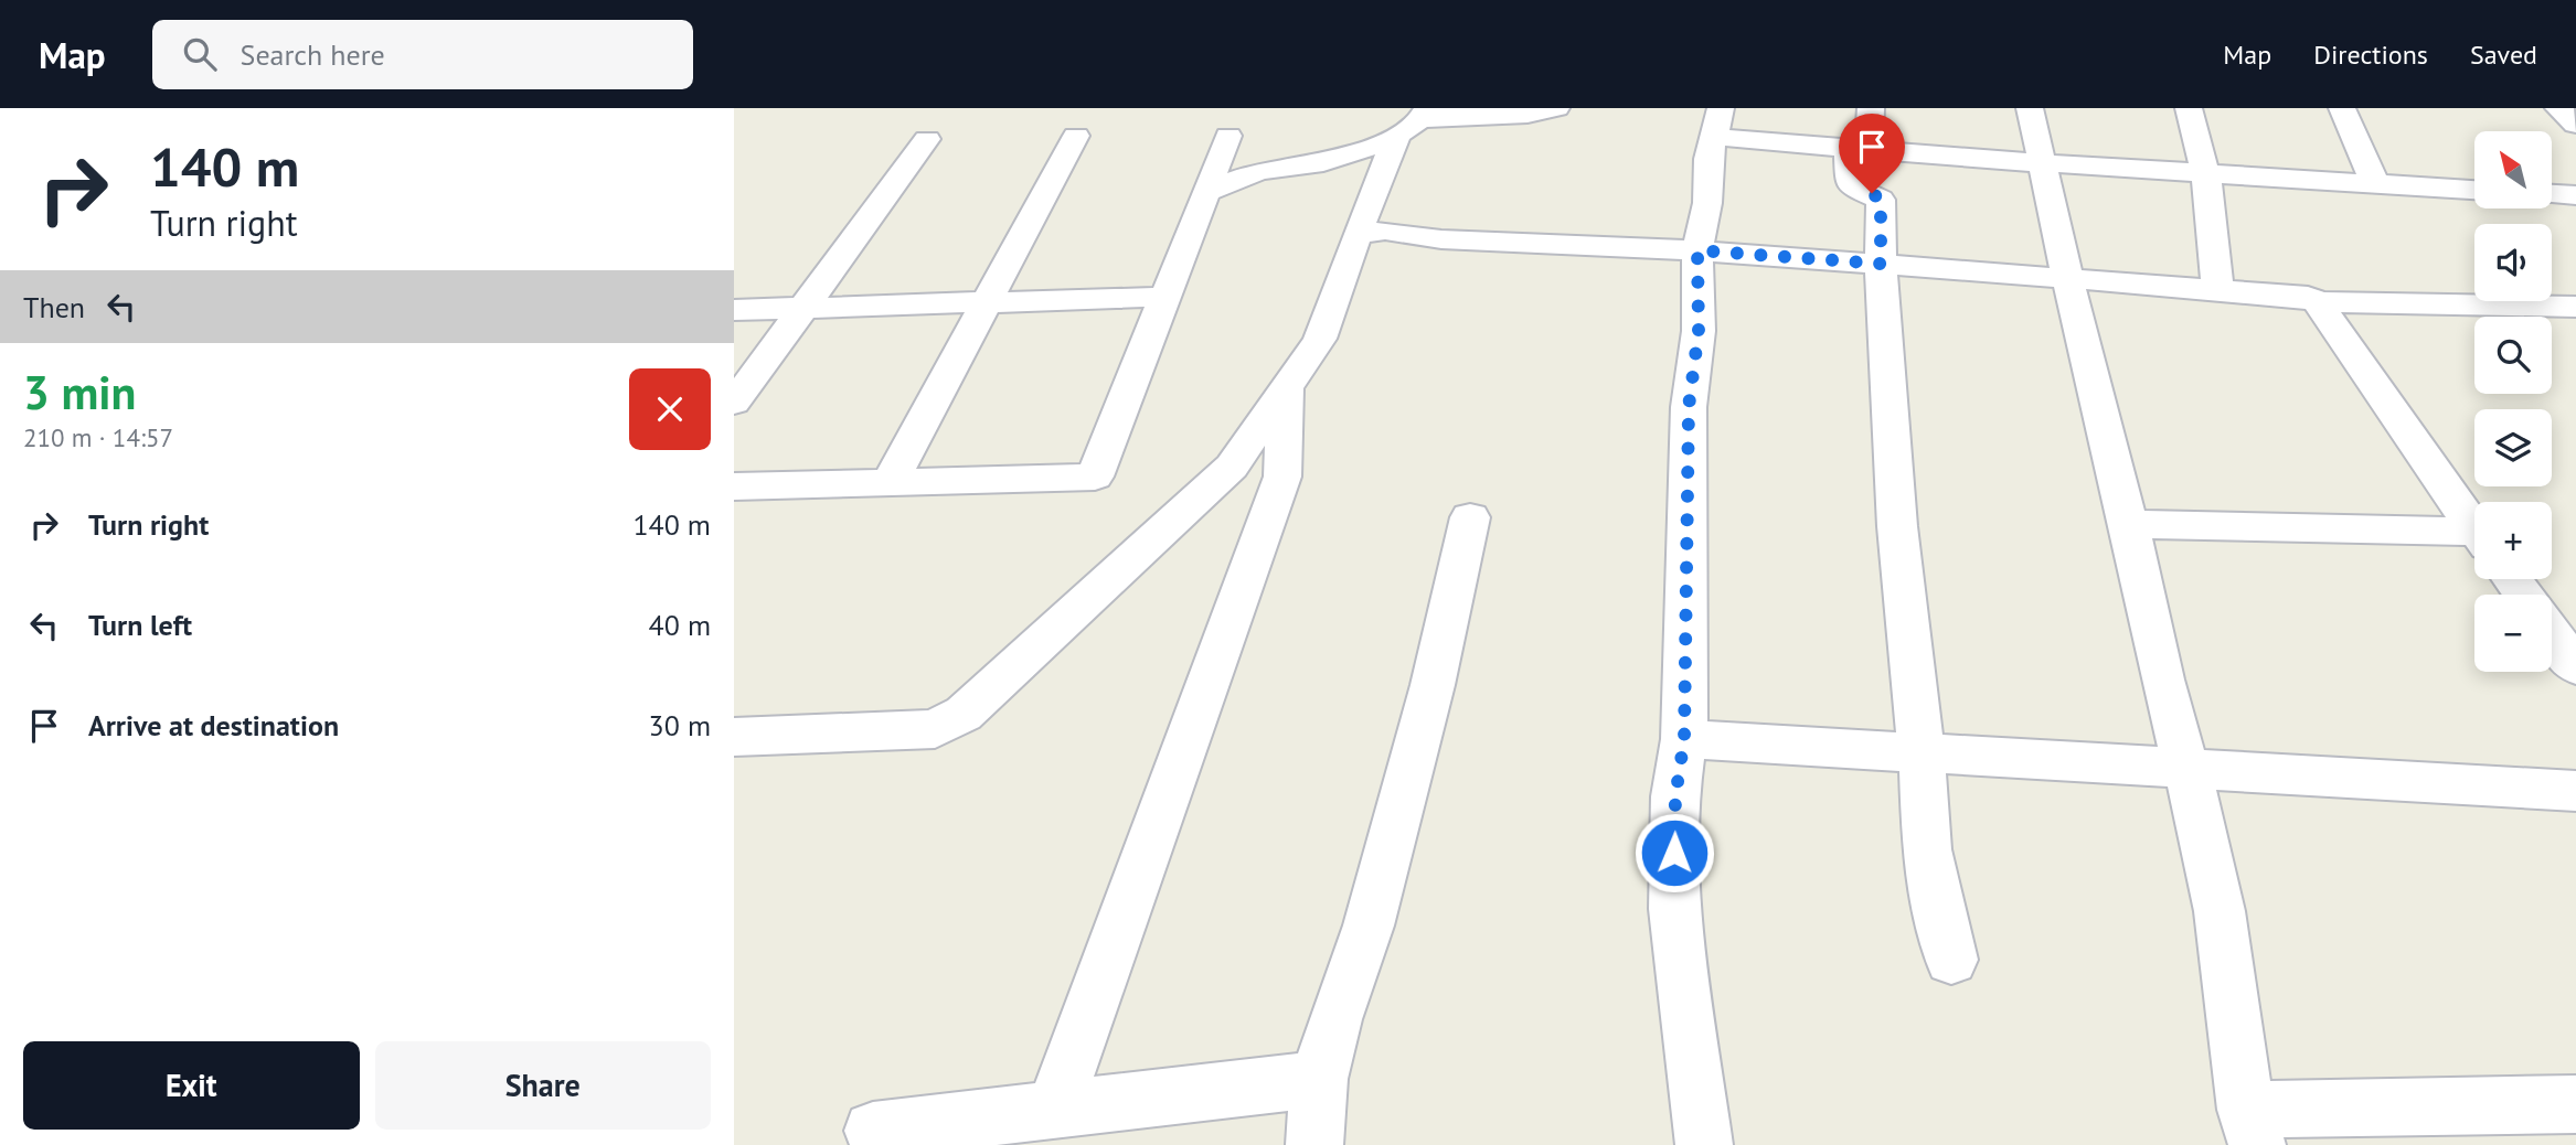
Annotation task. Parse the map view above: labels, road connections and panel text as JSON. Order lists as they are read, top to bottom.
{
  "north": "top left",
  "page": {
    "header": "Map",
    "search": "Search here",
    "nav": ["Map", "Directions", "Saved"],
    "turn": ["140 m", "Turn right"],
    "map_buttons": ["+", "−"],
    "then": "Then",
    "heading": ["3 min", "210 m · 14:57"],
    "list": [
      {
        "name": "Turn right",
        "value": "140 m"
      },
      {
        "name": "Turn left",
        "value": "40 m"
      },
      {
        "name": "Arrive at destination",
        "value": "30 m"
      }
    ],
    "buttons": ["Exit", "Share"]
  }
}
